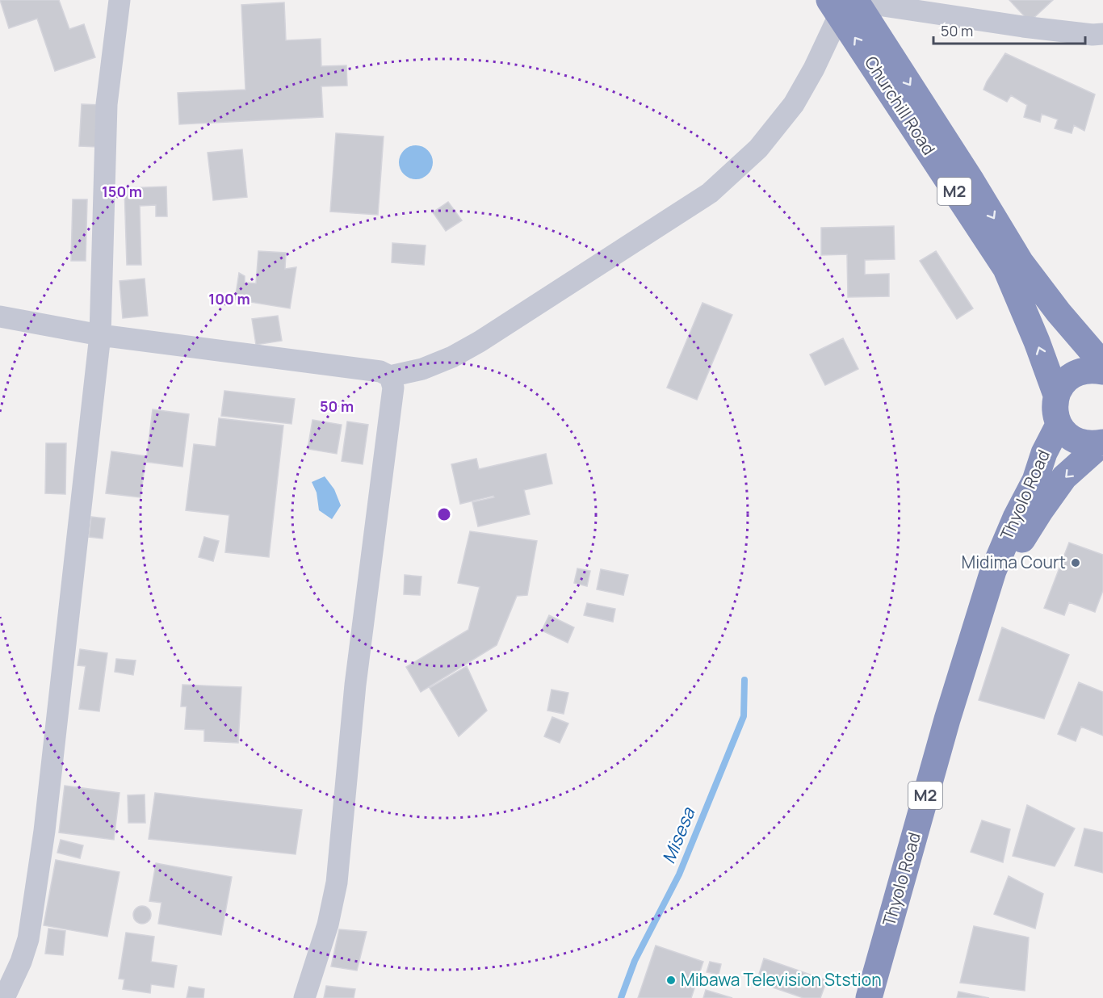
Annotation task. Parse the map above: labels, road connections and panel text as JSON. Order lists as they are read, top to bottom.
{
  "streets": {
    "highway": ["Churchill Road", "M2", "Thyolo Road"]
  },
  "crossings": [
    ["Churchill Road", "M2"],
    ["M2", "Thyolo Road"]
  ],
  "water": ["Misesa"],
  "places": ["Midima Court", "Mibawa Television Ststion"],
  "scale_bar": "50 m",
  "rings": ["150 m", "100 m", "50 m"]
}
